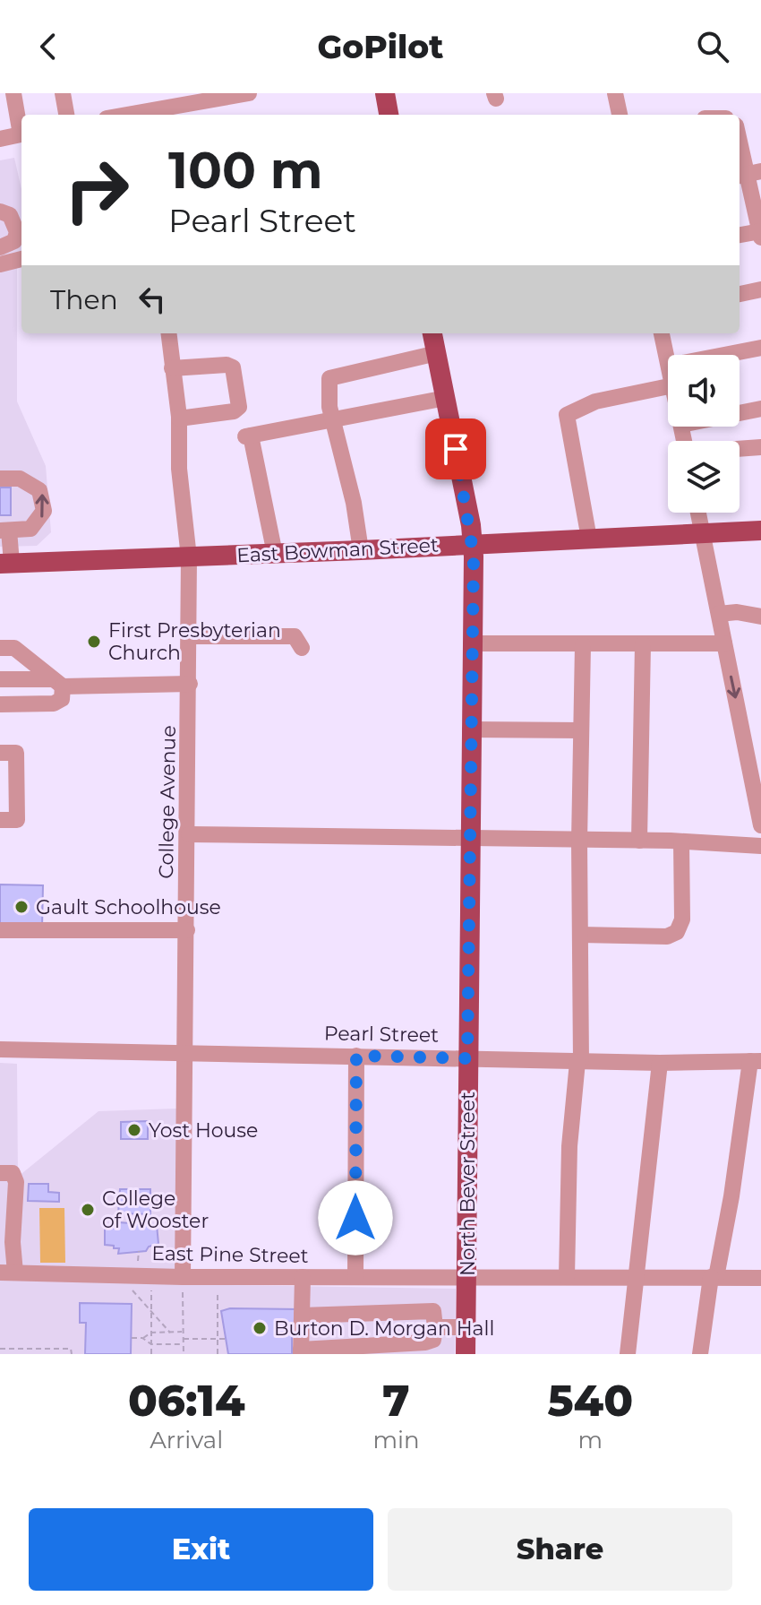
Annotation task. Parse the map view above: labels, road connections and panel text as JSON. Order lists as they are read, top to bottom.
{
  "streets": {
    "main road": ["East Bowman Street", "North Bever Street"],
    "street": ["College Avenue", "Pearl Street", "East Pine Street"]
  },
  "crossings": [
    ["East Bowman Street", "College Avenue"],
    ["East Bowman Street", "North Bever Street"],
    ["College Avenue", "Pearl Street"],
    ["College Avenue", "East Pine Street"],
    ["Pearl Street", "North Bever Street"],
    ["North Bever Street", "East Pine Street"]
  ],
  "places": [
    "First Presbyterian Church",
    "Gault Schoolhouse",
    "Yost House",
    "College of Wooster",
    "Burton D. Morgan Hall"
  ],
  "page": {
    "header": "GoPilot",
    "turn": ["100 m", "Pearl Street"],
    "then": "Then",
    "eta": [
      "06:14",
      "Arrival",
      "7",
      "min",
      "540",
      "m"
    ],
    "buttons": ["Exit", "Share"]
  }
}
